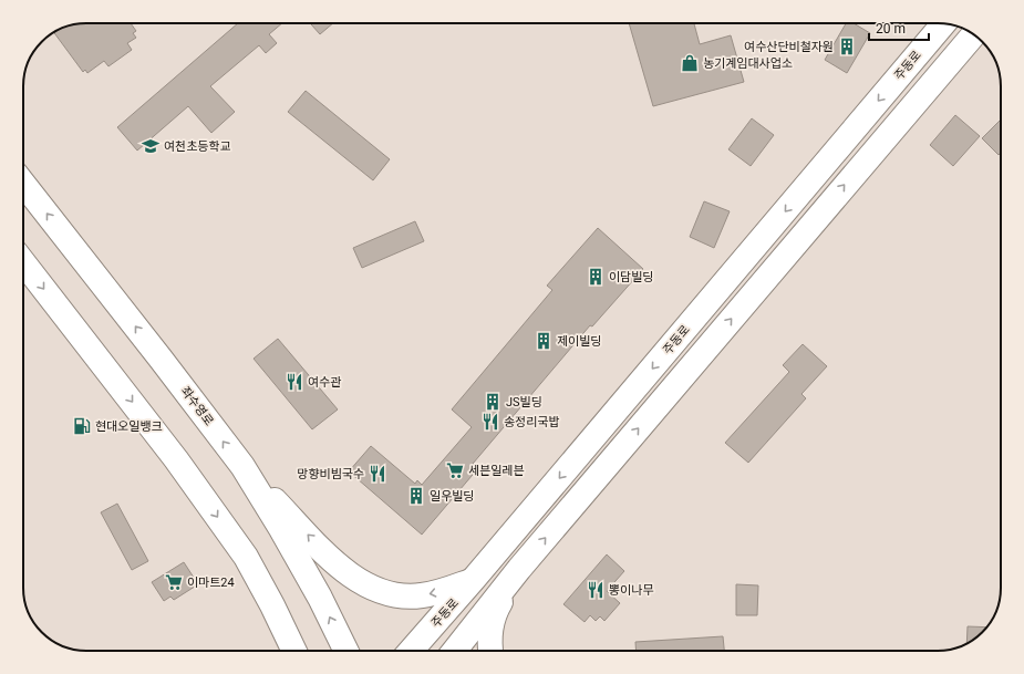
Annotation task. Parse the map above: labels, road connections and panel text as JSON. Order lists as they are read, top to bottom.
{
  "streets": {
    "street": ["주동로", "좌수영로"]
  },
  "places": {
    "building": [
      "여수산단비철자원",
      "이담빌딩",
      "제이빌딩",
      "JS빌딩",
      "일우빌딩"
    ],
    "shop": ["농기계임대사업소"],
    "school or university": ["여천초등학교"],
    "restaurant": [
      "여수관",
      "송정리국밥",
      "망향비빔국수",
      "뽕이나무"
    ],
    "fuel station": ["현대오일뱅크"],
    "supermarket": ["세븐일레븐", "이마트24"]
  },
  "scale_bar": "20 m"
}
